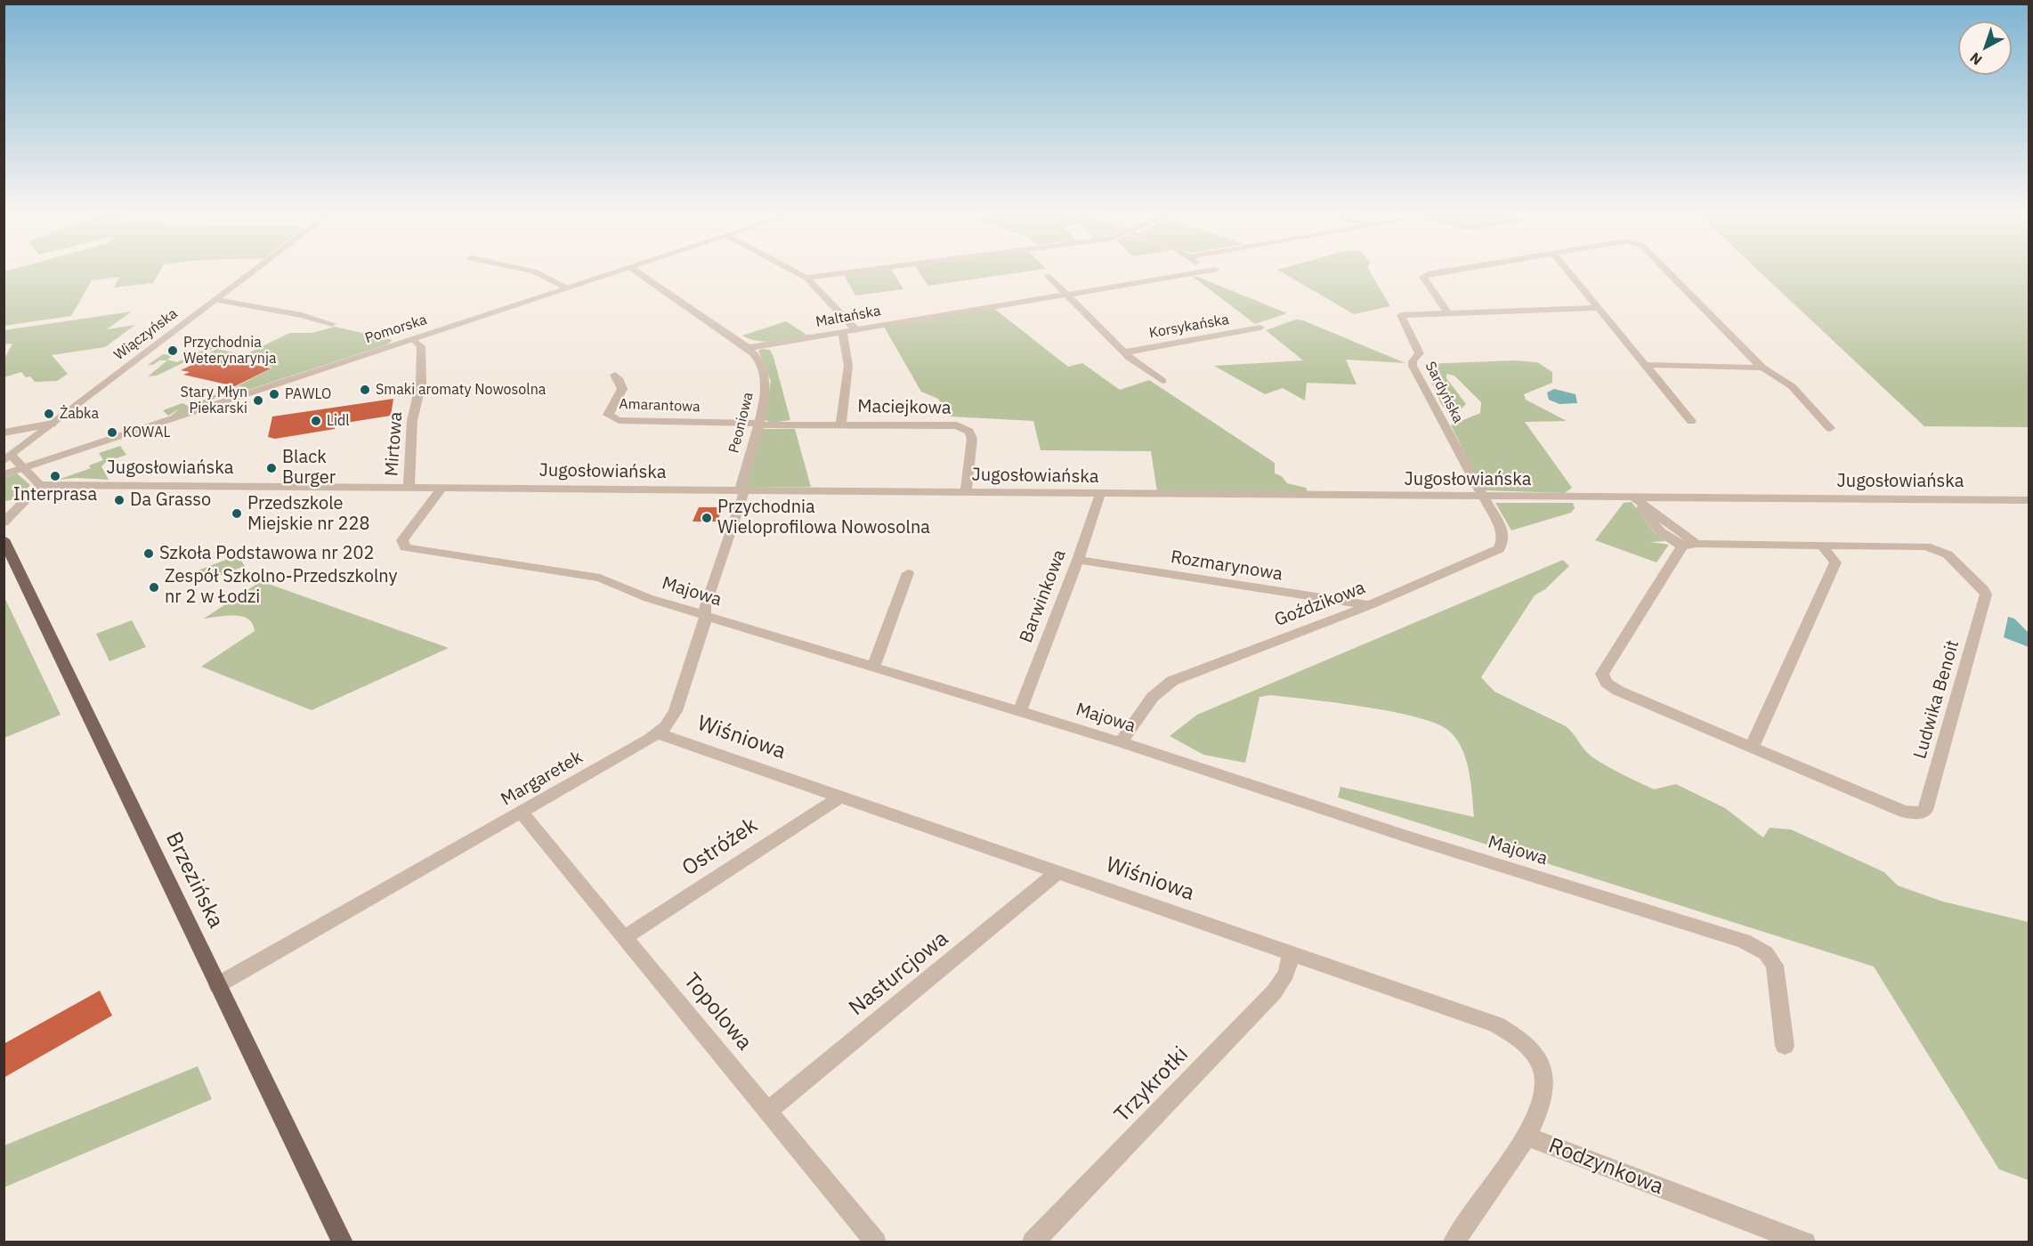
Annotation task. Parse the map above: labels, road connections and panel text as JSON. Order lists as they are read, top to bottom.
{
  "streets": {
    "main road": ["Brzezińska"],
    "street": [
      "Maltańska",
      "Korsykańska",
      "Pomorska",
      "Wiączyńska",
      "Sardyńska",
      "Amarantowa",
      "Maciejkowa",
      "Peoniowa",
      "Mirtowa",
      "Jugosłowiańska",
      "Rozmarynowa",
      "Majowa",
      "Barwinkowa",
      "Goździkowa",
      "Ludwika Benoit",
      "Wiśniowa",
      "Margaretek",
      "Ostróżek",
      "Nasturcjowa",
      "Topolowa",
      "Trzykrotki",
      "Rodzynkowa"
    ]
  },
  "crossings": [
    ["Maltańska", "Maciejkowa"],
    ["Maltańska", "Peoniowa"],
    ["Pomorska", "Mirtowa"],
    ["Sardyńska", "Jugosłowiańska"],
    ["Sardyńska", "Goździkowa"],
    ["Amarantowa", "Maciejkowa"],
    ["Amarantowa", "Peoniowa"],
    ["Maciejkowa", "Peoniowa"],
    ["Maciejkowa", "Jugosłowiańska"],
    ["Peoniowa", "Jugosłowiańska"],
    ["Peoniowa", "Margaretek"],
    ["Mirtowa", "Jugosłowiańska"],
    ["Jugosłowiańska", "Majowa"],
    ["Jugosłowiańska", "Barwinkowa"],
    ["Jugosłowiańska", "Goździkowa"],
    ["Jugosłowiańska", "Margaretek"],
    ["Rozmarynowa", "Barwinkowa"],
    ["Rozmarynowa", "Goździkowa"],
    ["Majowa", "Barwinkowa"],
    ["Majowa", "Goździkowa"],
    ["Majowa", "Margaretek"],
    ["Wiśniowa", "Margaretek"],
    ["Wiśniowa", "Ostróżek"],
    ["Wiśniowa", "Nasturcjowa"],
    ["Wiśniowa", "Trzykrotki"],
    ["Wiśniowa", "Rodzynkowa"],
    ["Margaretek", "Brzezińska"],
    ["Margaretek", "Topolowa"],
    ["Ostróżek", "Topolowa"],
    ["Nasturcjowa", "Topolowa"]
  ],
  "places": [
    "Przychodnia Weterynarynja",
    "Smaki aromaty Nowosolna",
    "PAWLO",
    "Stary Młyn Piekarski",
    "Żabka",
    "Lidl",
    "KOWAL",
    "Black Burger",
    "Interprasa",
    "Da Grasso",
    "Przedszkole Miejskie nr 228",
    "Przychodnia Wieloprofilowa Nowosolna",
    "Szkoła Podstawowa nr 202",
    "Zespół Szkolno-Przedszkolny nr 2 w Łodzi"
  ],
  "north": "bottom left"
}
